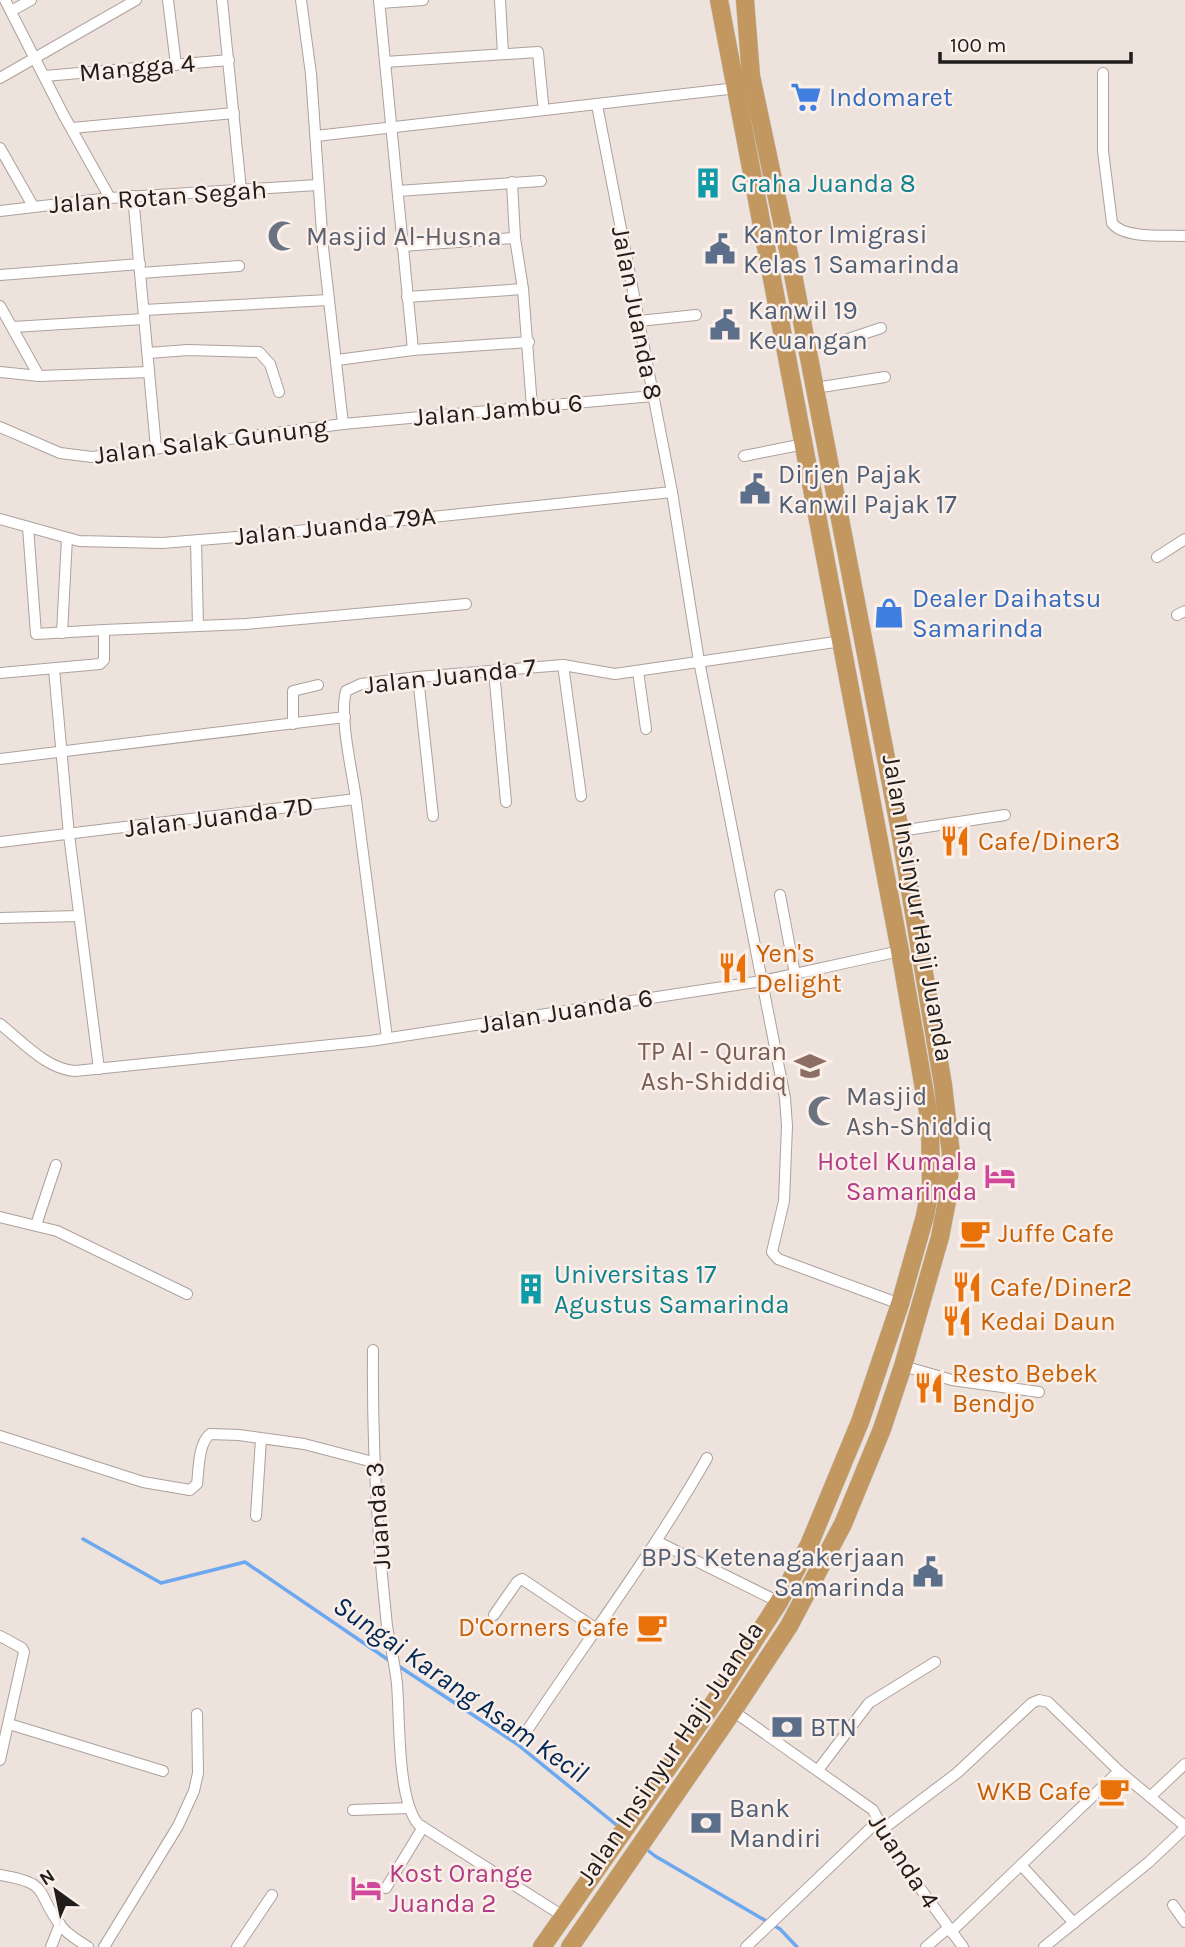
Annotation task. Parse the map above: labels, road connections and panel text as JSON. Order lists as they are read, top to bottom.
{
  "streets": {
    "highway": ["Jalan Insinyur Haji Juanda"],
    "street": [
      "Mangga 4",
      "Jalan Rotan Segah",
      "Jalan Juanda 8",
      "Jalan Jambu 6",
      "Jalan Salak Gunung",
      "Jalan Juanda 79A",
      "Jalan Juanda 7",
      "Jalan Juanda 7D",
      "Jalan Juanda 6",
      "Juanda 3",
      "Juanda 4"
    ]
  },
  "crossings": [
    ["Jalan Juanda 8", "Jalan Jambu 6"],
    ["Jalan Juanda 8", "Jalan Juanda 79A"],
    ["Jalan Juanda 8", "Jalan Juanda 7"],
    ["Jalan Jambu 6", "Jalan Salak Gunung"],
    ["Jalan Juanda 7", "Jalan Insinyur Haji Juanda"],
    ["Jalan Insinyur Haji Juanda", "Jalan Juanda 6"],
    ["Jalan Insinyur Haji Juanda", "Juanda 4"]
  ],
  "water": ["Sungai Karang Asam Kecil"],
  "places": {
    "supermarket": ["Indomaret"],
    "building": ["Graha Juanda 8", "Universitas 17 Agustus Samarinda"],
    "mosque": ["Masjid Al-Husna", "Masjid Ash-Shiddiq"],
    "public building": [
      "Kantor Imigrasi Kelas 1 Samarinda",
      "Kanwil 19 Keuangan",
      "Dirjen Pajak Kanwil Pajak 17",
      "BPJS Ketenagakerjaan Samarinda"
    ],
    "shop": ["Dealer Daihatsu Samarinda"],
    "restaurant": [
      "Cafe/Diner3",
      "Yen's Delight",
      "Cafe/Diner2",
      "Kedai Daun",
      "Resto Bebek Bendjo"
    ],
    "school or university": ["TP Al - Quran Ash-Shiddiq"],
    "hotel": ["Hotel Kumala Samarinda", "Kost Orange Juanda 2"],
    "cafe": ["Juffe Cafe", "D'Corners Cafe", "WKB Cafe"],
    "bank": ["BTN", "Bank Mandiri"]
  },
  "scale_bar": "100 m",
  "north": "top left"
}
